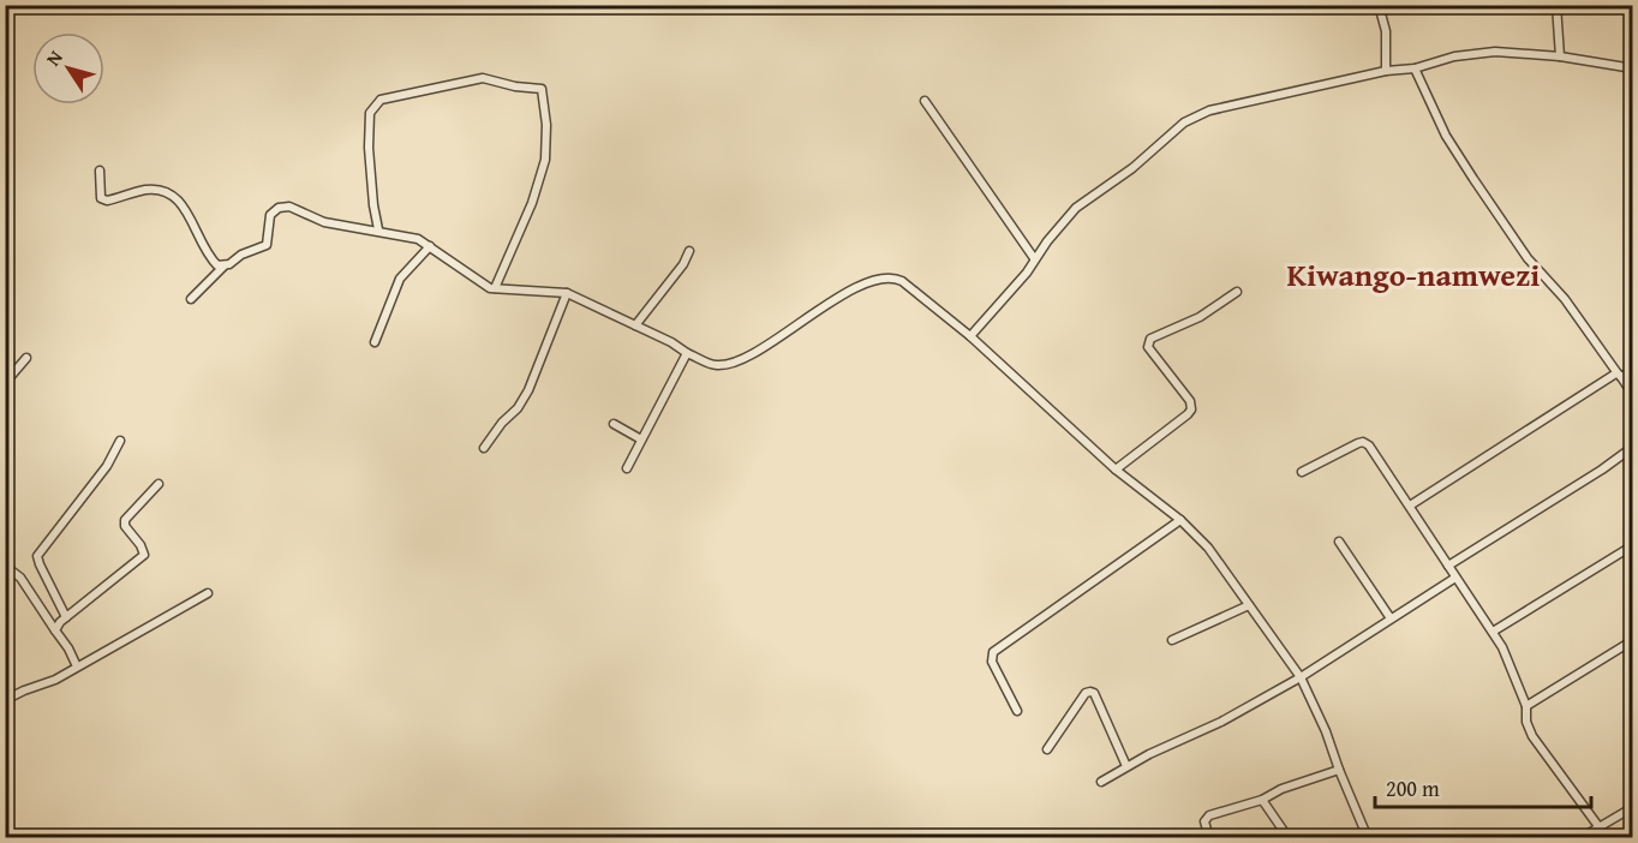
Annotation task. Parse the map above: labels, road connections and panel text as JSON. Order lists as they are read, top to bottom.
{
  "districts": ["Kiwango-namwezi"],
  "scale_bar": "200 m",
  "north": "top left"
}
